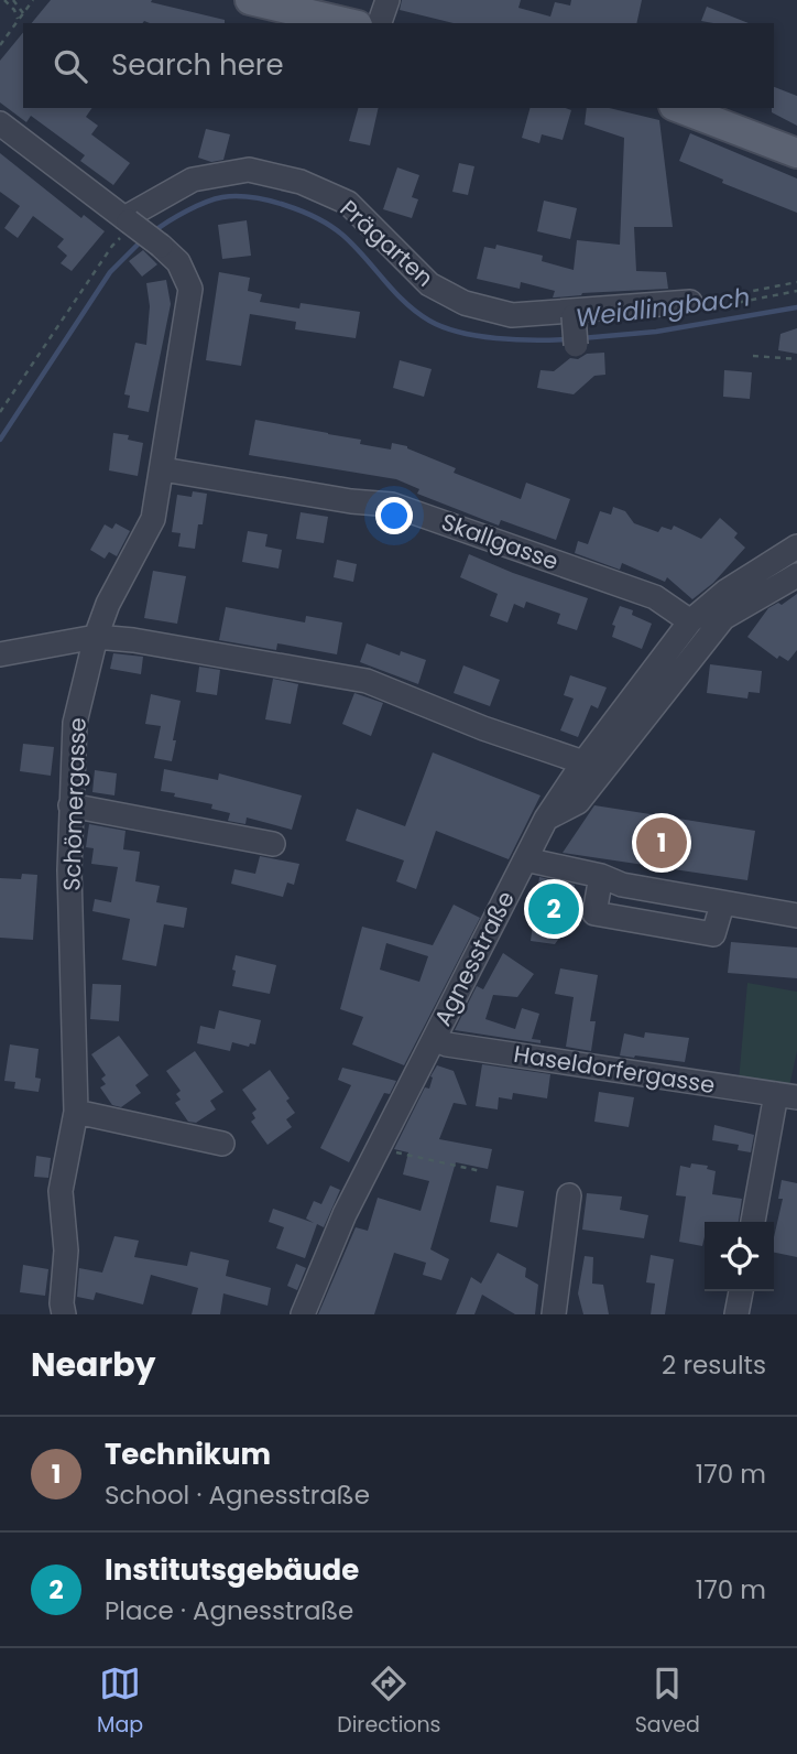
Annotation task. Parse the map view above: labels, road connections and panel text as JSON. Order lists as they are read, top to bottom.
{
  "streets": {
    "street": [
      "Prägarten",
      "Skallgasse",
      "Schömergasse",
      "Agnesstraße",
      "Haseldorfergasse"
    ]
  },
  "crossings": [
    ["Prägarten", "Schömergasse"],
    ["Skallgasse", "Schömergasse"],
    ["Skallgasse", "Agnesstraße"],
    ["Agnesstraße", "Haseldorfergasse"]
  ],
  "water": ["Weidlingbach"],
  "page": {
    "search": "Search here",
    "pins": ["1", "2"],
    "heading": ["Nearby", "2 results"],
    "list": [
      {
        "mark": "1",
        "name": "Technikum",
        "note": "School · Agnesstraße",
        "value": "170 m"
      },
      {
        "mark": "2",
        "name": "Institutsgebäude",
        "note": "Place · Agnesstraße",
        "value": "170 m"
      }
    ],
    "nav": ["Map", "Directions", "Saved"]
  }
}
